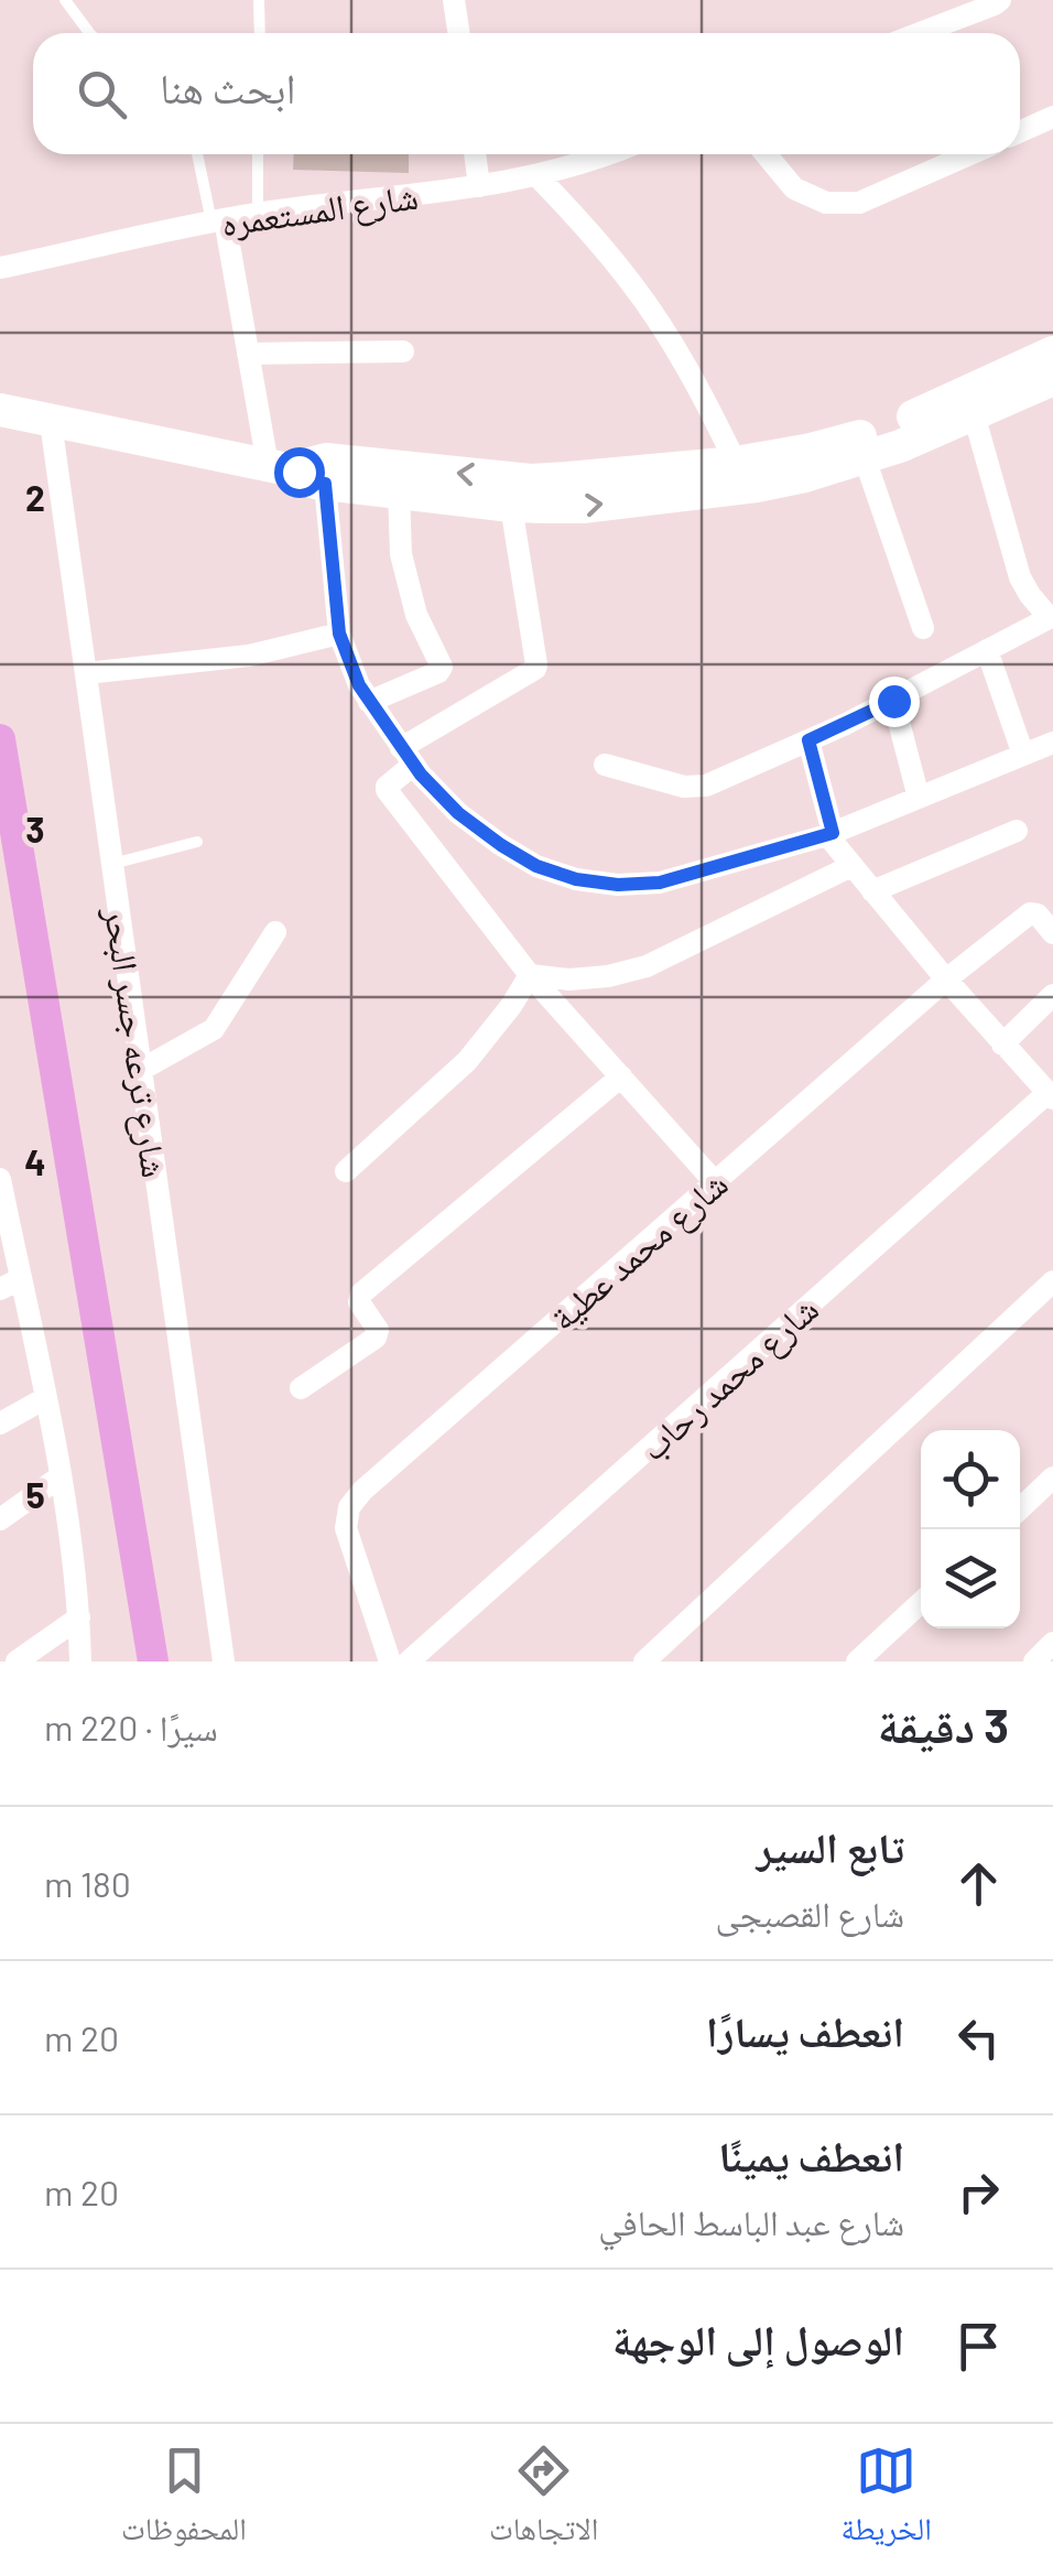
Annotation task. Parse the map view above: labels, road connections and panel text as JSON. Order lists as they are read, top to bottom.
{
  "streets": {
    "street": [
      "شارع المستعمره",
      "شارع ترعه جسر البحر",
      "شارع محمد عطية",
      "شارع محمد رحاب"
    ]
  },
  "page": {
    "search": "ابحث هنا",
    "heading": ["3 دقيقة", "سيرًا · 220 m"],
    "list": [
      ["تابع السير", "شارع القصبجى", "180 m"],
      ["انعطف يسارًا", "20 m"],
      ["انعطف يمينًا", "شارع عبد الباسط الحافي", "20 m"],
      "الوصول إلى الوجهة"
    ],
    "nav": ["الخريطة", "الاتجاهات", "المحفوظات"]
  },
  "grid": {
    "rows": [
      "2",
      "3",
      "4",
      "5"
    ]
  }
}
